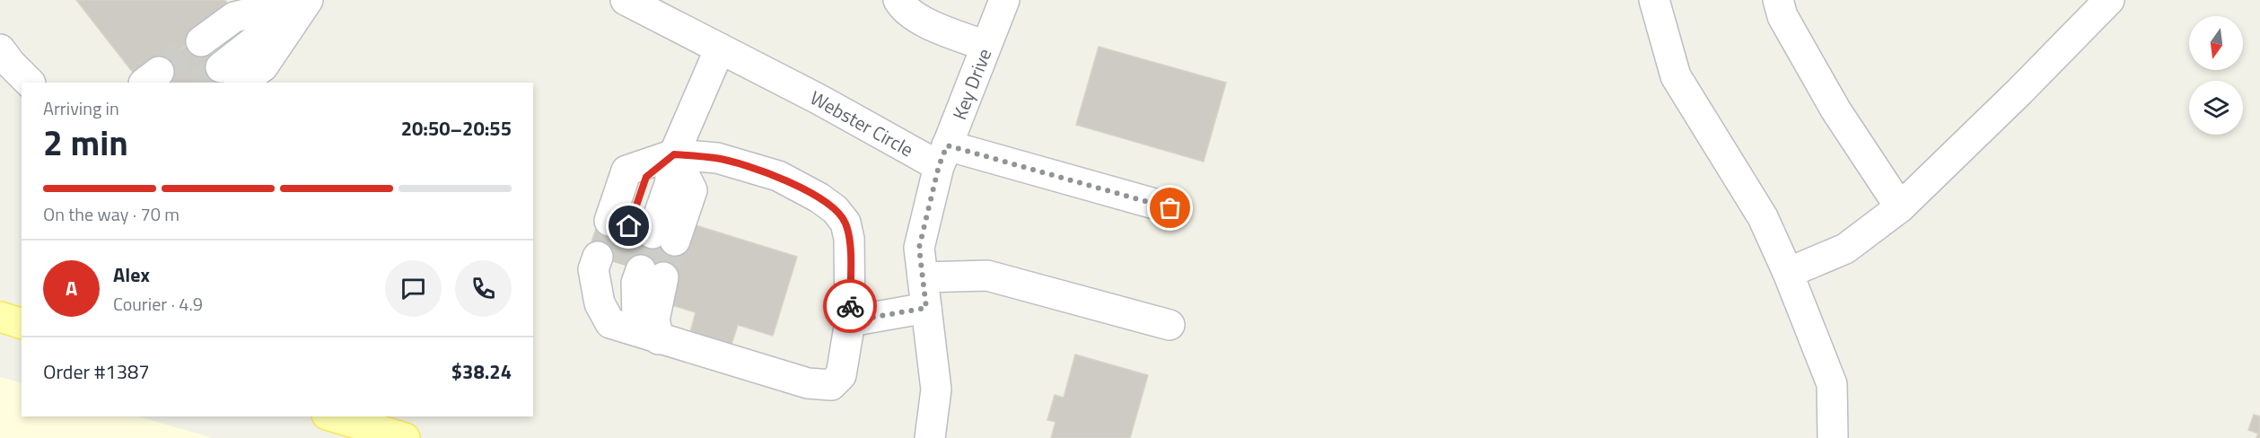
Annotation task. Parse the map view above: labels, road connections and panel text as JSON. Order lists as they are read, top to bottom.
{
  "streets": {
    "street": ["Key Drive", "Webster Circle"]
  },
  "crossings": [
    ["Key Drive", "Webster Circle"]
  ],
  "north": "bottom",
  "page": {
    "heading": ["2 min", "Arriving in", "20:50–20:55"],
    "panel": [
      "Alex",
      "Courier · 4.9",
      "Order #1387",
      "$38.24"
    ],
    "bar": "On the way · 70 m",
    "round": "A"
  }
}
